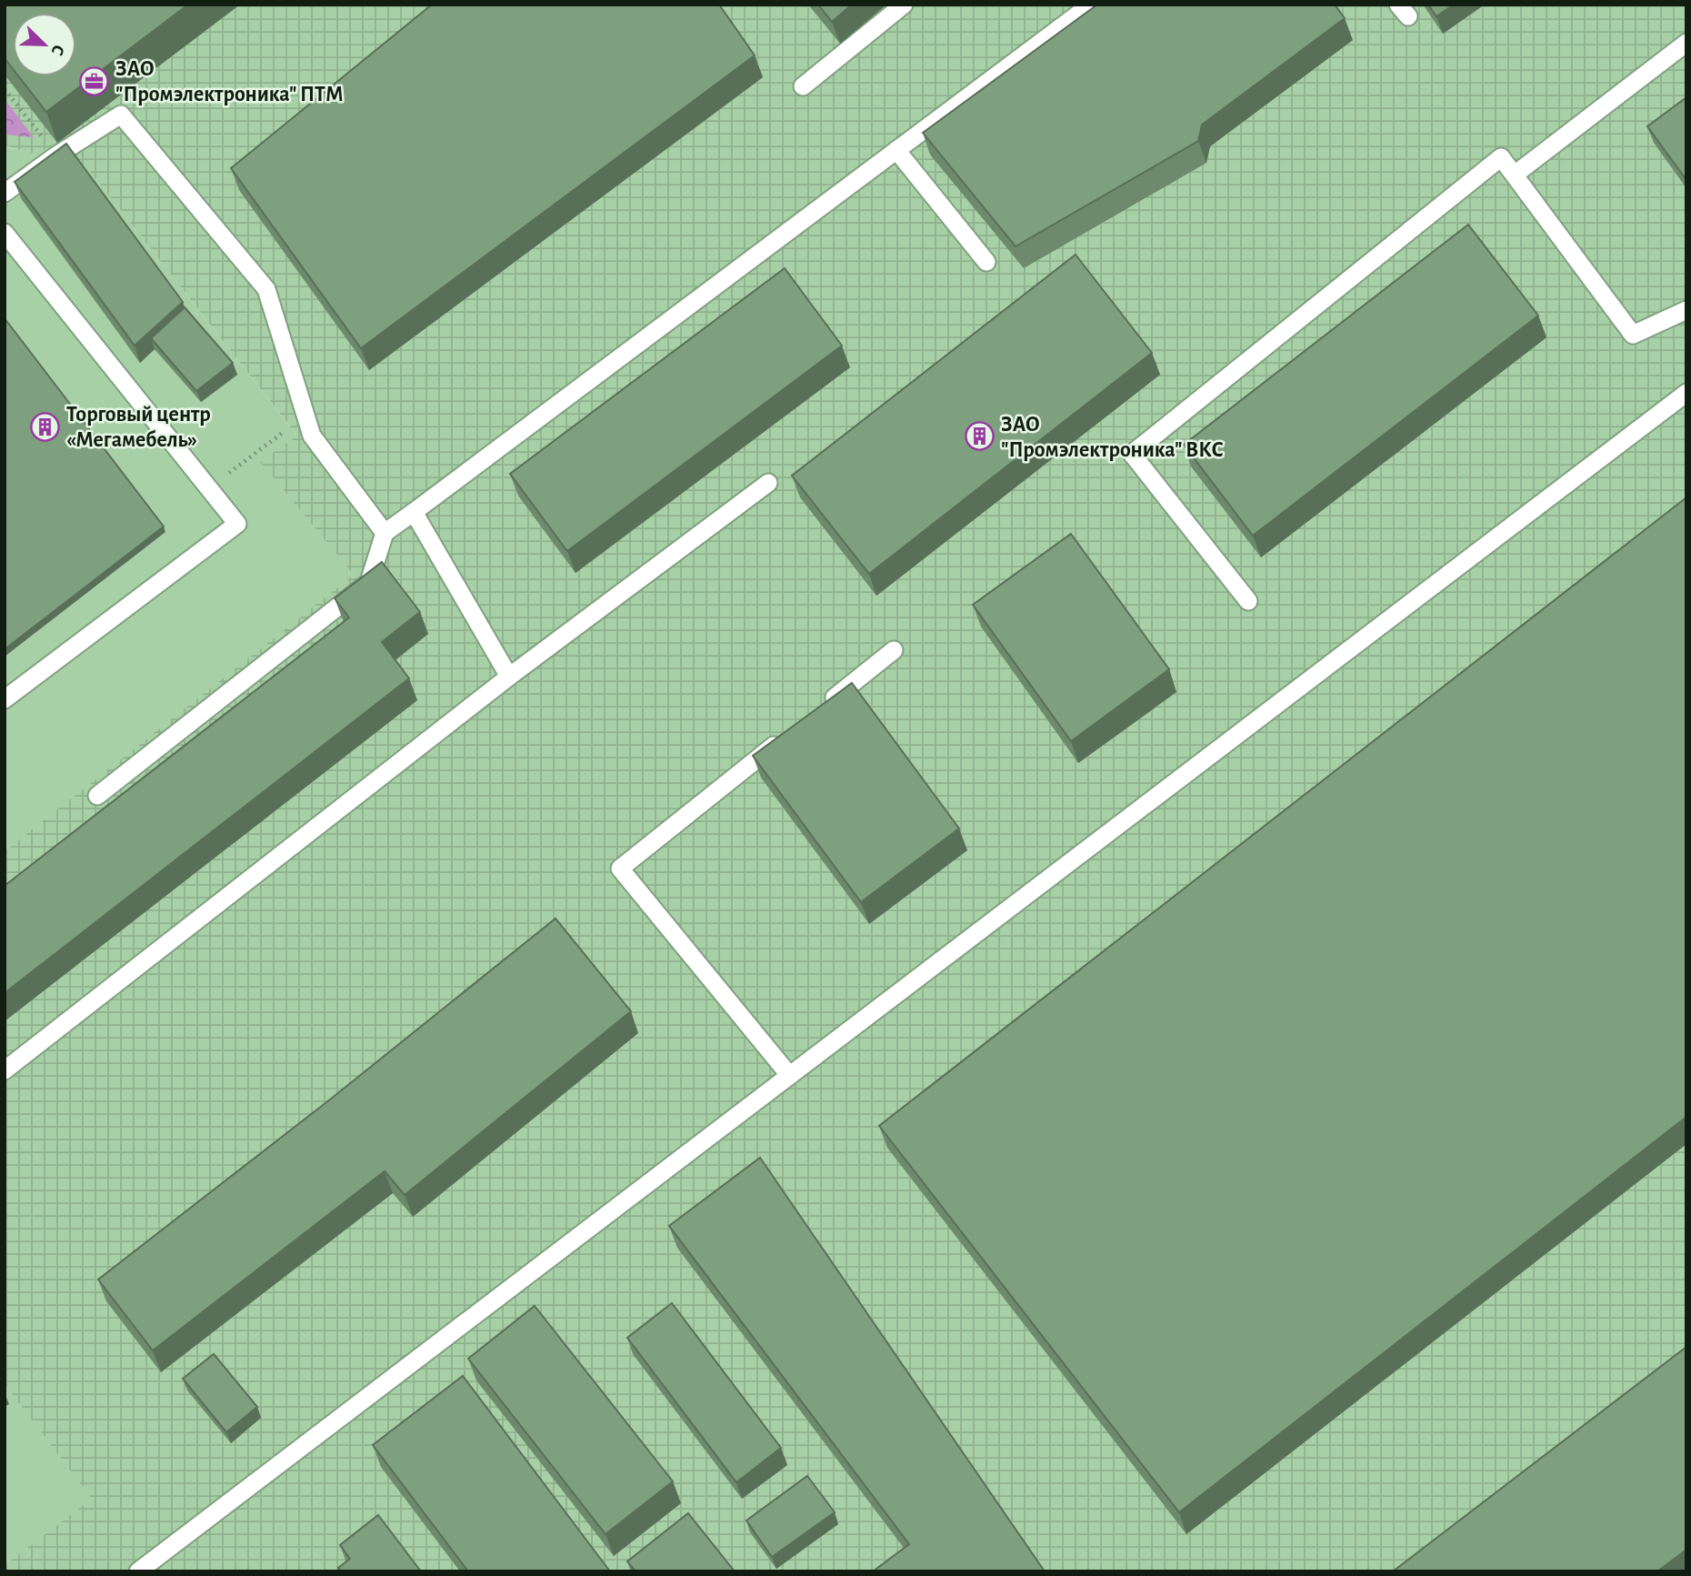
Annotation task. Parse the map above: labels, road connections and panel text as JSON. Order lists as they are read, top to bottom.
{
  "places": {
    "office": ["ЗАО \"Промэлектроника\" ПТМ"],
    "building": ["Торговый центр «Мегамебель»", "ЗАО \"Промэлектроника\" ВКС"]
  },
  "north": "bottom right"
}
